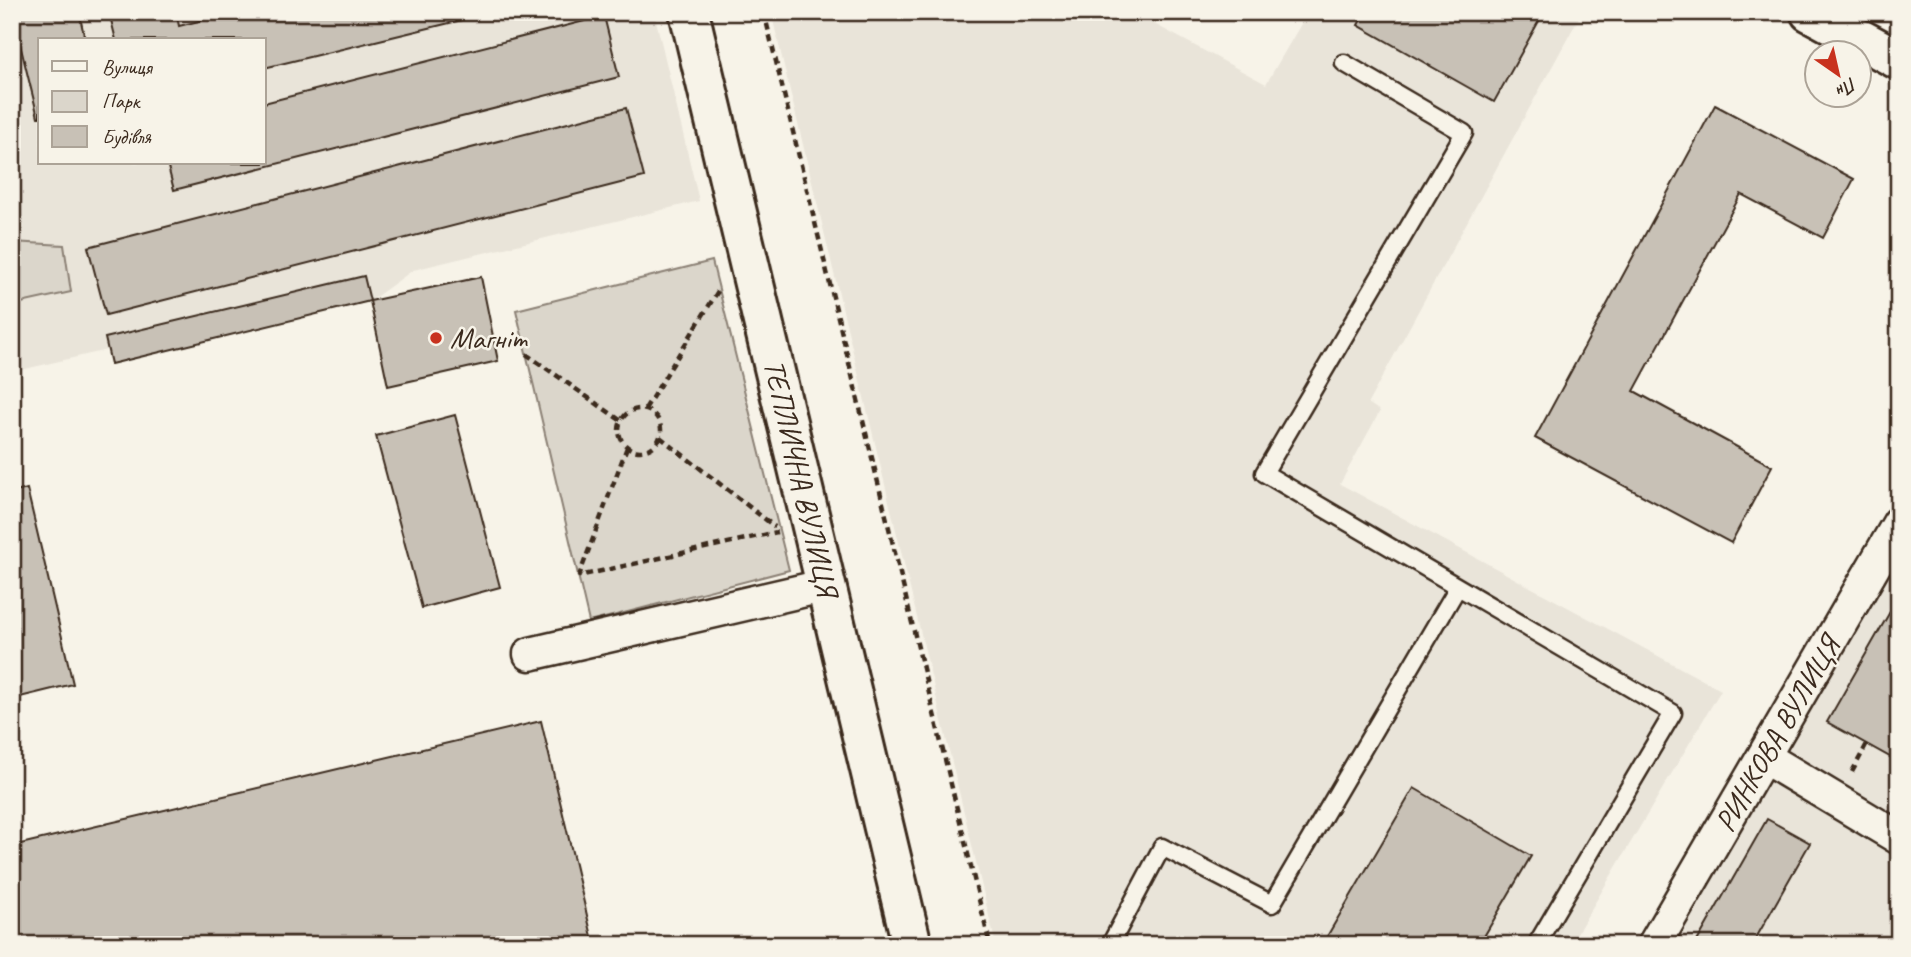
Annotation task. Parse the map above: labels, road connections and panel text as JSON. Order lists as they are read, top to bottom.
{
  "streets": {
    "street": ["ТЕПЛИЧНА ВУЛИЦЯ", "РИНКОВА ВУЛИЦЯ"]
  },
  "places": ["Магніт"],
  "legend": ["Вулиця", "Парк", "Будівля"],
  "north": "bottom right"
}
